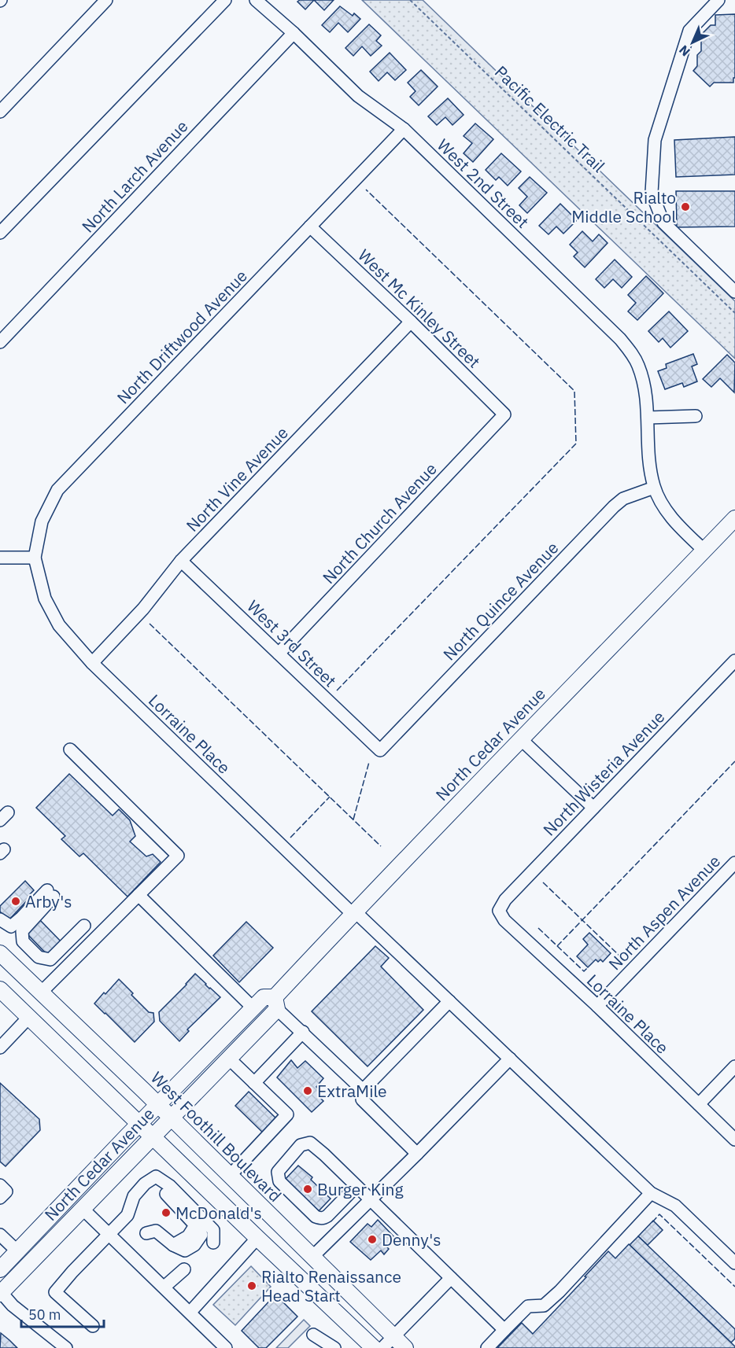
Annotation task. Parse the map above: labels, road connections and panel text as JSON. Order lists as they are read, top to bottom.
{
  "streets": {
    "main road": ["North Cedar Avenue", "West Foothill Boulevard"],
    "street": [
      "North Larch Avenue",
      "West 2nd Street",
      "West Mc Kinley Street",
      "North Driftwood Avenue",
      "North Vine Avenue",
      "North Church Avenue",
      "North Quince Avenue",
      "West 3rd Street",
      "Lorraine Place",
      "North Wisteria Avenue",
      "North Aspen Avenue"
    ],
    "path": ["Pacific Electric Trail"]
  },
  "crossings": [
    ["North Larch Avenue", "West 2nd Street"],
    ["West 2nd Street", "North Driftwood Avenue"],
    ["West 2nd Street", "North Quince Avenue"],
    ["West 2nd Street", "North Cedar Avenue"],
    ["West Mc Kinley Street", "North Driftwood Avenue"],
    ["West Mc Kinley Street", "North Vine Avenue"],
    ["West Mc Kinley Street", "North Church Avenue"],
    ["North Driftwood Avenue", "Lorraine Place"],
    ["North Vine Avenue", "West 3rd Street"],
    ["North Vine Avenue", "Lorraine Place"],
    ["North Church Avenue", "West 3rd Street"],
    ["North Quince Avenue", "West 3rd Street"],
    ["Lorraine Place", "North Cedar Avenue"],
    ["Lorraine Place", "North Wisteria Avenue"],
    ["Lorraine Place", "North Aspen Avenue"],
    ["North Cedar Avenue", "West Foothill Boulevard"]
  ],
  "places": [
    "Rialto Middle School",
    "Arby's",
    "ExtraMile",
    "Burger King",
    "McDonald's",
    "Denny's",
    "Rialto Renaissance Head Start"
  ],
  "scale_bar": "50 m",
  "north": "bottom left"
}
